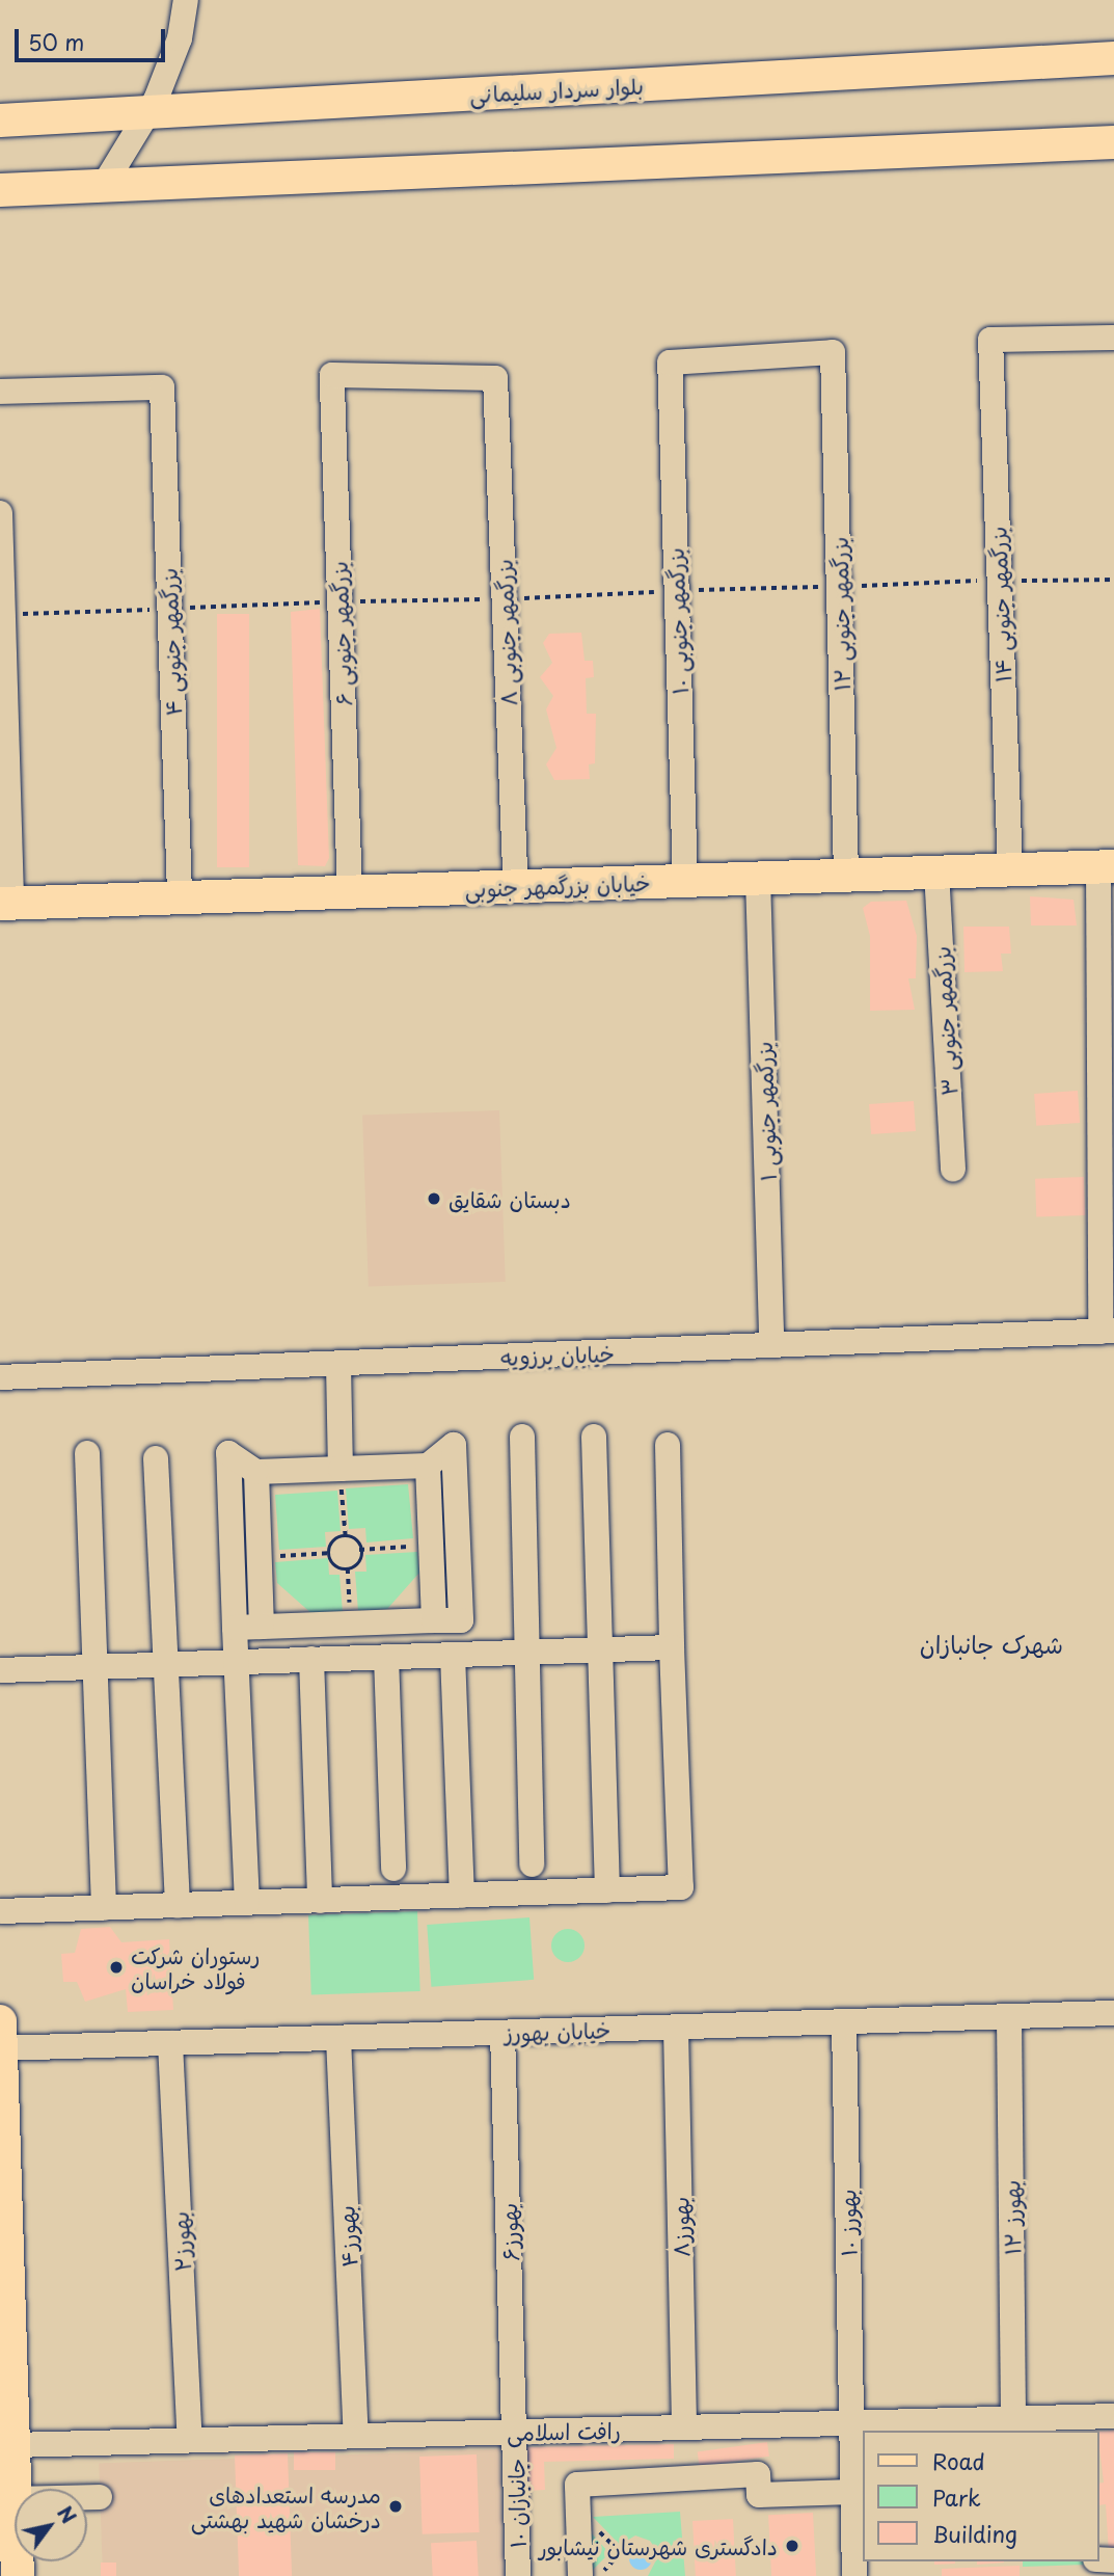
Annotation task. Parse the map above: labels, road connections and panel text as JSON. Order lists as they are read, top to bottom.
{
  "streets": {
    "main road": ["بلوار سردار سلیمانی", "خیابان بزرگمهر جنوبی"],
    "street": [
      "بزرگمهر جنوبی ۱۴",
      "بزرگمهر جنوبی ۱۲",
      "بزرگمهر جنوبی ۱۰",
      "بزرگمهر جنوبی ۸",
      "بزرگمهر جنوبی ۶",
      "بزرگمهر جنوبی ۴",
      "بزرگمهر جنوبی ۳",
      "بزرگمهر جنوبی ۱",
      "خیابان برزویه",
      "خیابان بهورز",
      "بهورز ۱۲",
      "بهورز ۱۰",
      "بهورز۸",
      "بهورز۶",
      "بهورز۴",
      "بهورز۲",
      "رافت اسلامی",
      "جانبازان ۱۰"
    ]
  },
  "crossings": [
    ["بزرگمهر جنوبی ۱۴", "خیابان بزرگمهر جنوبی"],
    ["بزرگمهر جنوبی ۱۲", "بزرگمهر جنوبی ۱۰"],
    ["بزرگمهر جنوبی ۱۲", "خیابان بزرگمهر جنوبی"],
    ["بزرگمهر جنوبی ۱۰", "خیابان بزرگمهر جنوبی"],
    ["بزرگمهر جنوبی ۸", "بزرگمهر جنوبی ۶"],
    ["بزرگمهر جنوبی ۸", "خیابان بزرگمهر جنوبی"],
    ["بزرگمهر جنوبی ۶", "خیابان بزرگمهر جنوبی"],
    ["بزرگمهر جنوبی ۴", "خیابان بزرگمهر جنوبی"],
    ["خیابان بزرگمهر جنوبی", "بزرگمهر جنوبی ۳"],
    ["خیابان بزرگمهر جنوبی", "بزرگمهر جنوبی ۱"],
    ["بزرگمهر جنوبی ۱", "خیابان برزویه"],
    ["خیابان بهورز", "بهورز ۱۲"],
    ["خیابان بهورز", "بهورز ۱۰"],
    ["خیابان بهورز", "بهورز۸"],
    ["خیابان بهورز", "بهورز۶"],
    ["خیابان بهورز", "بهورز۴"],
    ["خیابان بهورز", "بهورز۲"],
    ["بهورز ۱۲", "رافت اسلامی"],
    ["بهورز ۱۰", "رافت اسلامی"],
    ["بهورز۸", "رافت اسلامی"],
    ["بهورز۶", "رافت اسلامی"],
    ["بهورز۶", "جانبازان ۱۰"],
    ["بهورز۴", "رافت اسلامی"],
    ["بهورز۲", "رافت اسلامی"],
    ["رافت اسلامی", "جانبازان ۱۰"]
  ],
  "districts": ["شهرک جانبازان"],
  "places": [
    "دبستان شقایق",
    "رستوران شرکت فولاد خراسان",
    "مدرسه استعدادهای درخشان شهید بهشتی",
    "دادگستری شهرستان نیشابور"
  ],
  "legend": ["Road", "Park", "Building"],
  "scale_bar": "50 m",
  "north": "top right"
}
